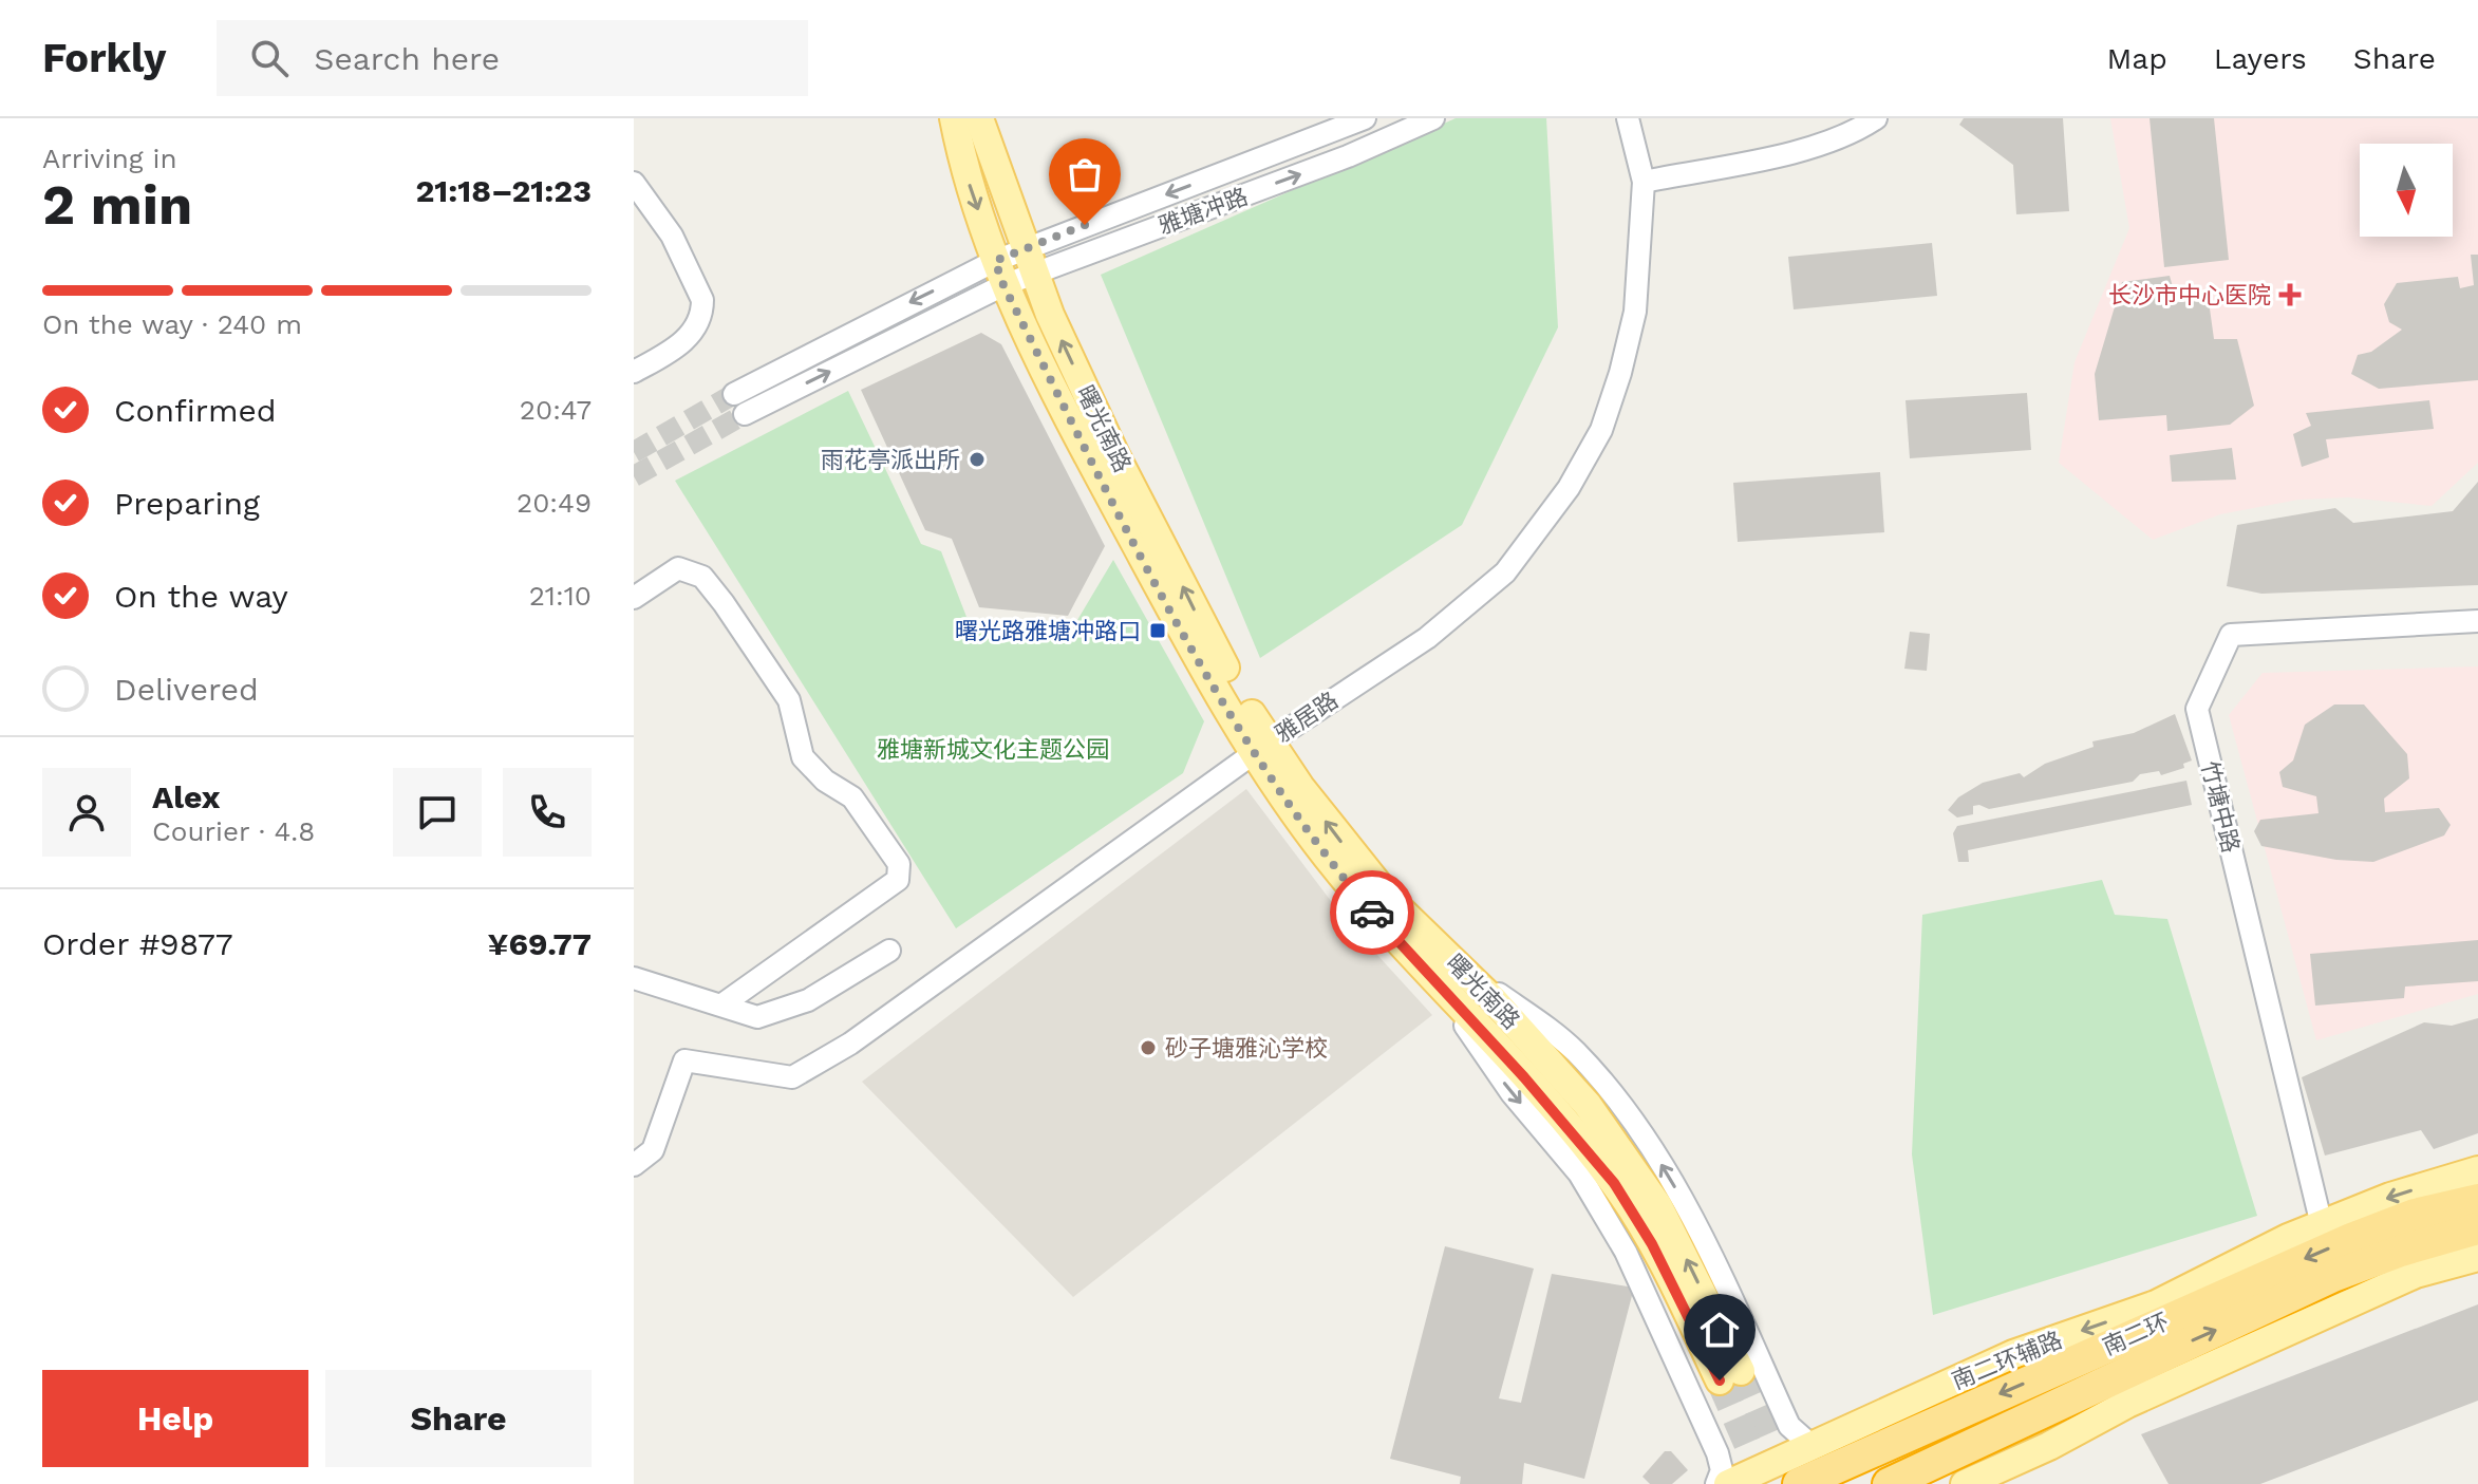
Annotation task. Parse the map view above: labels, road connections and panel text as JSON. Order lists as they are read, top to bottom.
{
  "streets": {
    "highway": ["南二环"],
    "main road": ["曙光南路", "南二环辅路"],
    "street": ["雅塘冲路", "雅居路", "竹塘中路"]
  },
  "crossings": [
    ["雅塘冲路", "曙光南路"],
    ["曙光南路", "雅居路"],
    ["竹塘中路", "南二环辅路"]
  ],
  "parks": ["雅塘新城文化主题公园"],
  "places": {
    "health": ["长沙市中心医院"],
    "other": ["雨花亭派出所", "砂子塘雅沁学校"],
    "transit": ["曙光路雅塘冲路口"]
  },
  "north": "bottom",
  "page": {
    "header": "Forkly",
    "search": "Search here",
    "nav": ["Map", "Layers", "Share"],
    "heading": ["2 min", "Arriving in", "21:18–21:23"],
    "panel": [
      "Alex",
      "Courier · 4.8",
      "Order #9877",
      "¥69.77"
    ],
    "bar": "On the way · 240 m",
    "list": [
      ["Confirmed", "20:47"],
      ["Preparing", "20:49"],
      ["On the way", "21:10"],
      "Delivered"
    ],
    "buttons": ["Help", "Share"]
  }
}
